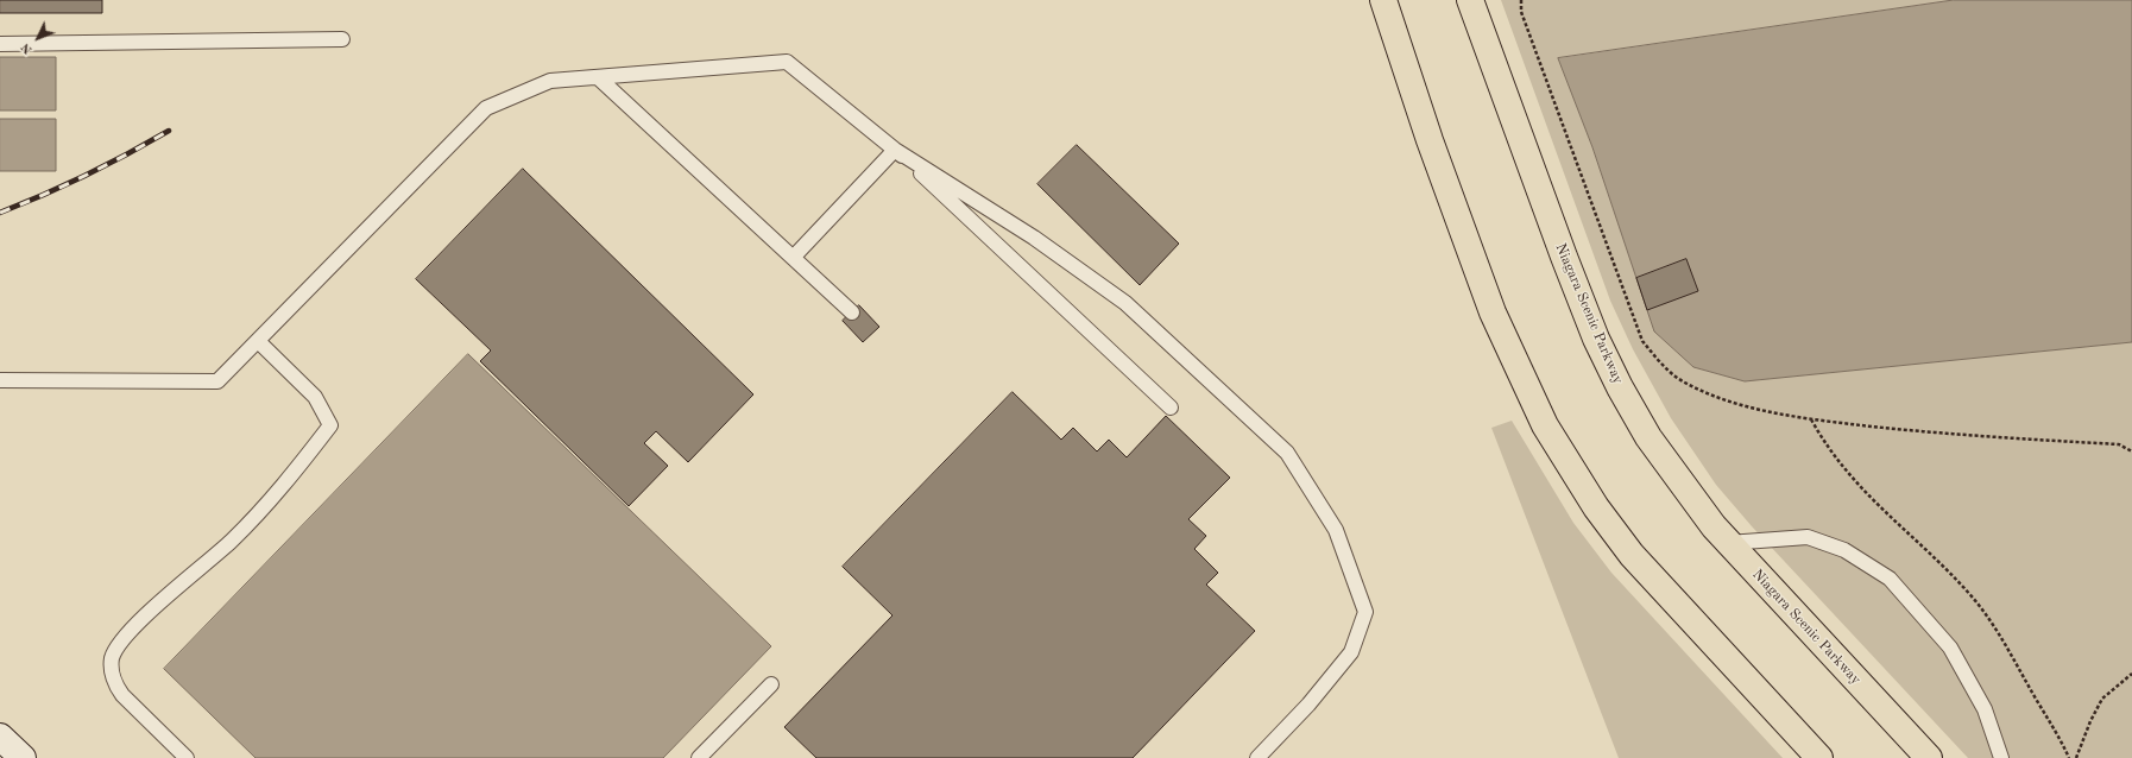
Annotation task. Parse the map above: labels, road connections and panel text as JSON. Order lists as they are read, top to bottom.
{
  "streets": {
    "highway": ["Niagara Scenic Parkway"]
  },
  "north": "bottom left"
}
